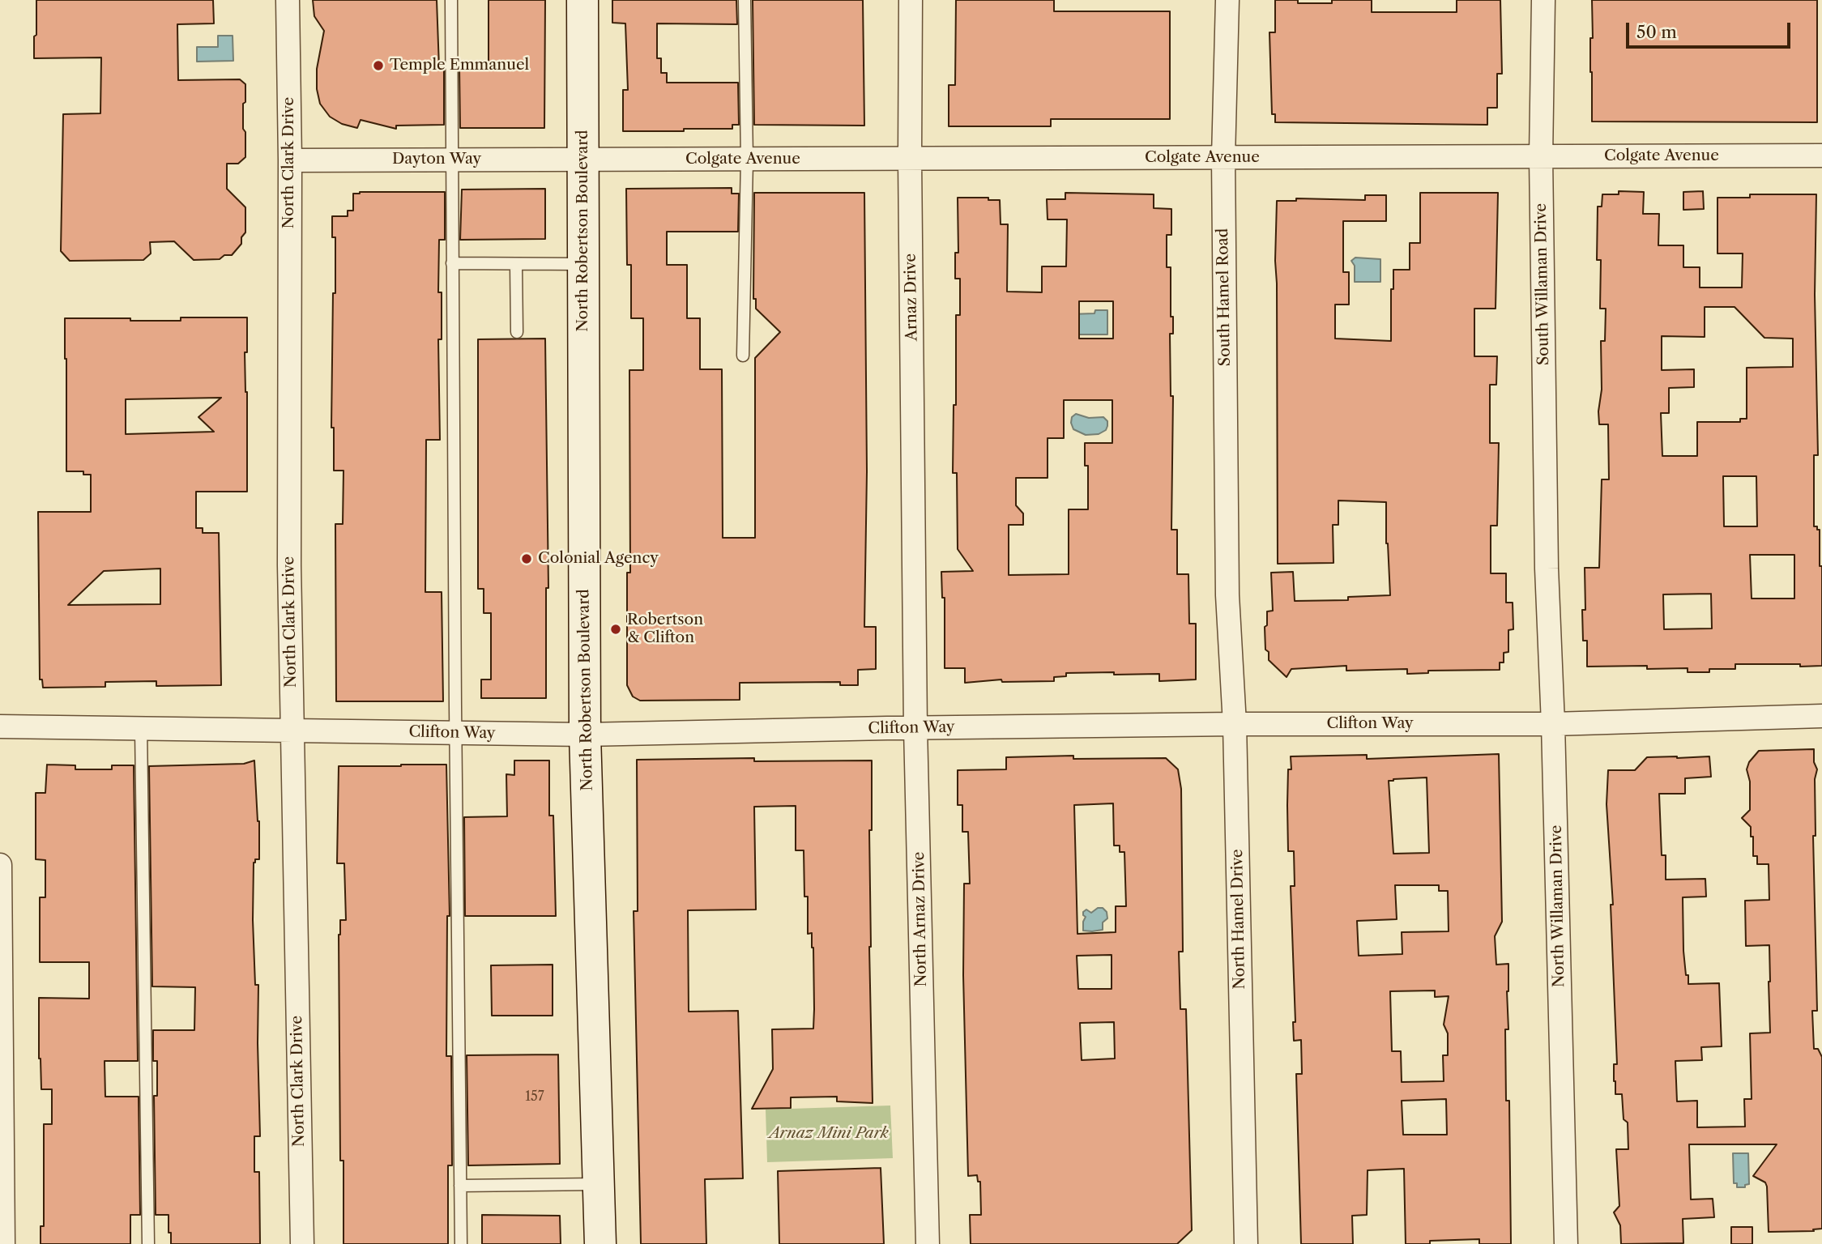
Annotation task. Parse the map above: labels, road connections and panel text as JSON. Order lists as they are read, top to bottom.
{
  "streets": {
    "main road": ["North Robertson Boulevard"],
    "street": [
      "Colgate Avenue",
      "Dayton Way",
      "North Clark Drive",
      "South Willaman Drive",
      "Arnaz Drive",
      "South Hamel Road",
      "Clifton Way",
      "North Willaman Drive",
      "North Arnaz Drive",
      "North Hamel Drive"
    ]
  },
  "crossings": [
    ["Colgate Avenue", "Dayton Way"],
    ["Colgate Avenue", "North Robertson Boulevard"],
    ["Colgate Avenue", "South Willaman Drive"],
    ["Colgate Avenue", "Arnaz Drive"],
    ["Colgate Avenue", "South Hamel Road"],
    ["Dayton Way", "North Clark Drive"],
    ["Dayton Way", "North Robertson Boulevard"],
    ["North Clark Drive", "Clifton Way"],
    ["North Robertson Boulevard", "Clifton Way"],
    ["South Willaman Drive", "North Willaman Drive"],
    ["Arnaz Drive", "North Arnaz Drive"],
    ["South Hamel Road", "North Hamel Drive"],
    ["Clifton Way", "North Willaman Drive"],
    ["Clifton Way", "North Arnaz Drive"],
    ["Clifton Way", "North Hamel Drive"]
  ],
  "parks": ["Arnaz Mini Park"],
  "places": ["Temple Emmanuel", "Colonial Agency", "Robertson & Clifton"],
  "house_numbers": ["157"],
  "scale_bar": "50 m"
}
